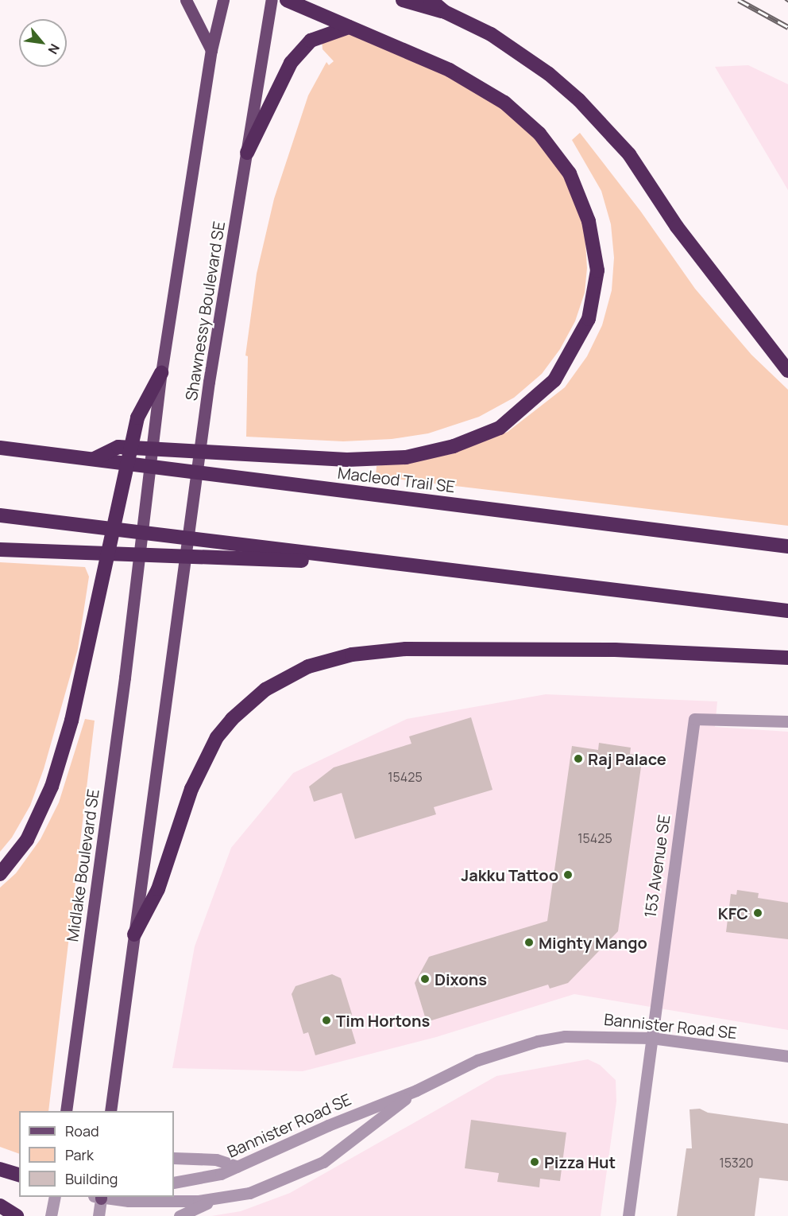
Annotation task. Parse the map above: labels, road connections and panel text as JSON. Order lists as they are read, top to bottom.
{
  "streets": {
    "highway": ["Macleod Trail SE"],
    "main road": ["Shawnessy Boulevard SE", "Midlake Boulevard SE"],
    "street": ["153 Avenue SE", "Bannister Road SE"]
  },
  "crossings": [
    ["Shawnessy Boulevard SE", "Midlake Boulevard SE"],
    ["153 Avenue SE", "Bannister Road SE"]
  ],
  "places": [
    "Raj Palace",
    "Jakku Tattoo",
    "KFC",
    "Mighty Mango",
    "Dixons",
    "Tim Hortons",
    "Pizza Hut"
  ],
  "house_numbers": ["15425", "15425", "15320"],
  "legend": ["Road", "Park", "Building"],
  "north": "bottom right"
}
